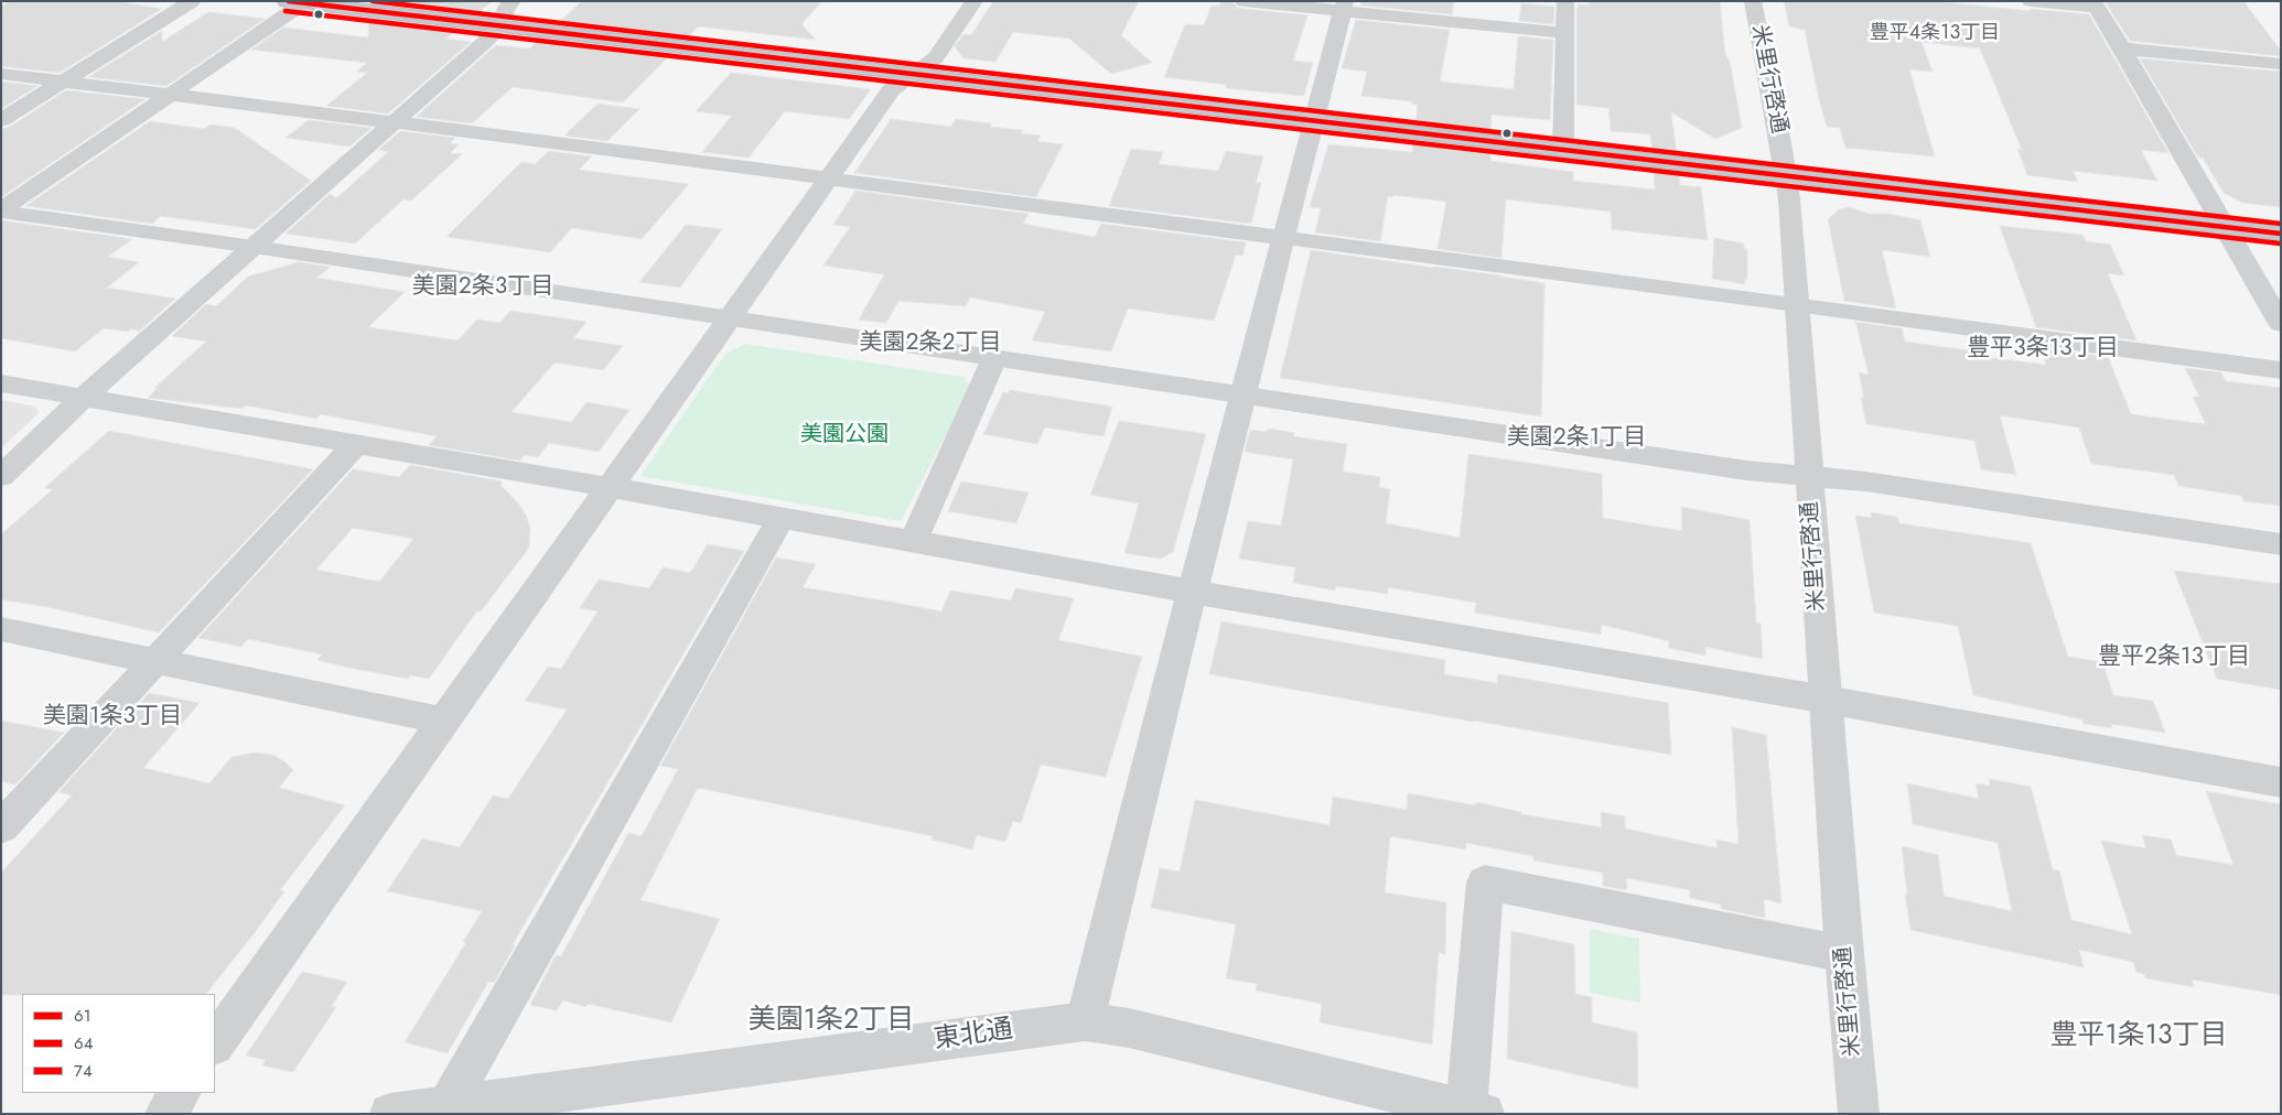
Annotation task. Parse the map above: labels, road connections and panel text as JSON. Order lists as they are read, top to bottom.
{
  "streets": {
    "street": ["米里行啓通", "東北通"]
  },
  "districts": [
    "豊平4条13丁目",
    "美園2条3丁目",
    "美園2条2丁目",
    "豊平3条13丁目",
    "美園2条1丁目",
    "豊平2条13丁目",
    "美園1条3丁目",
    "美園1条2丁目",
    "豊平1条13丁目"
  ],
  "parks": ["美園公園"],
  "lines": ["transit line 61", "transit line 74", "transit line 64"],
  "legend": ["61", "64", "74"]
}
